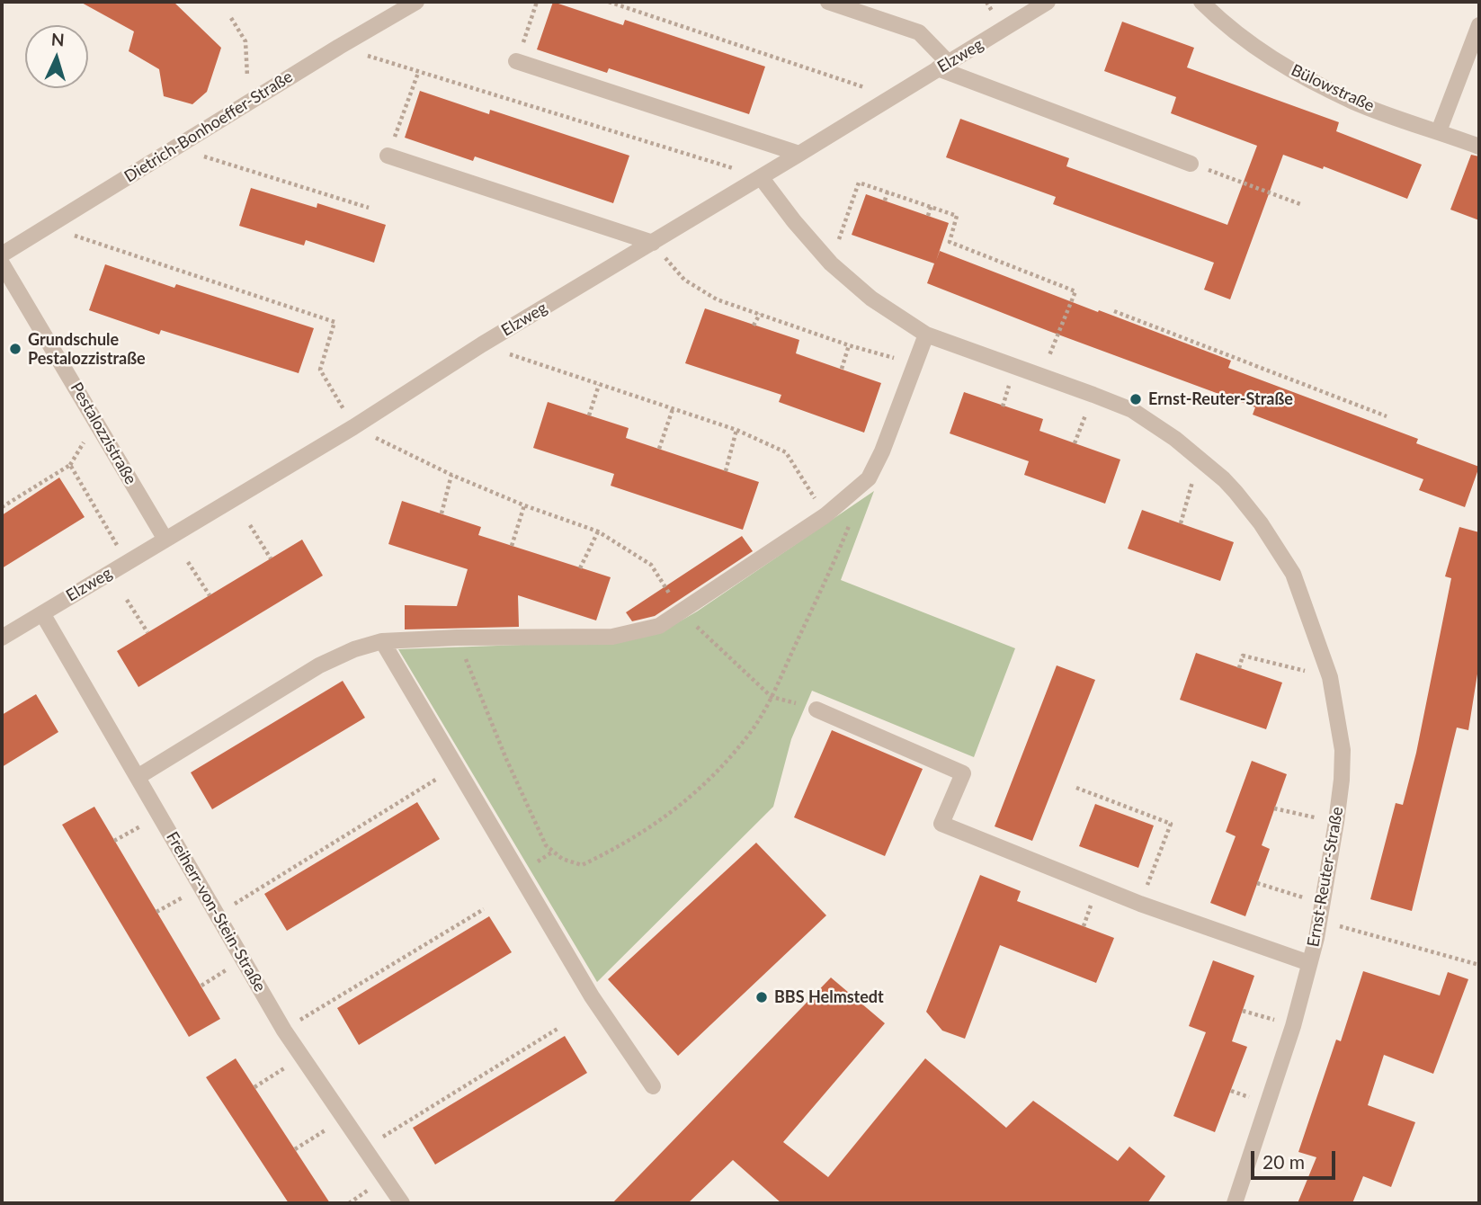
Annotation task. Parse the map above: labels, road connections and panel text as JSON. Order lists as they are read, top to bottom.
{
  "streets": {
    "street": [
      "Elzweg",
      "Bülowstraße",
      "Dietrich-Bonhoeffer-Straße",
      "Pestalozzistraße",
      "Ernst-Reuter-Straße",
      "Freiherr-von-Stein-Straße"
    ]
  },
  "crossings": [
    ["Elzweg", "Pestalozzistraße"],
    ["Elzweg", "Ernst-Reuter-Straße"],
    ["Elzweg", "Freiherr-von-Stein-Straße"]
  ],
  "places": ["Grundschule Pestalozzistraße", "Ernst-Reuter-Straße", "BBS Helmstedt"],
  "scale_bar": "20 m",
  "north": "top"
}
